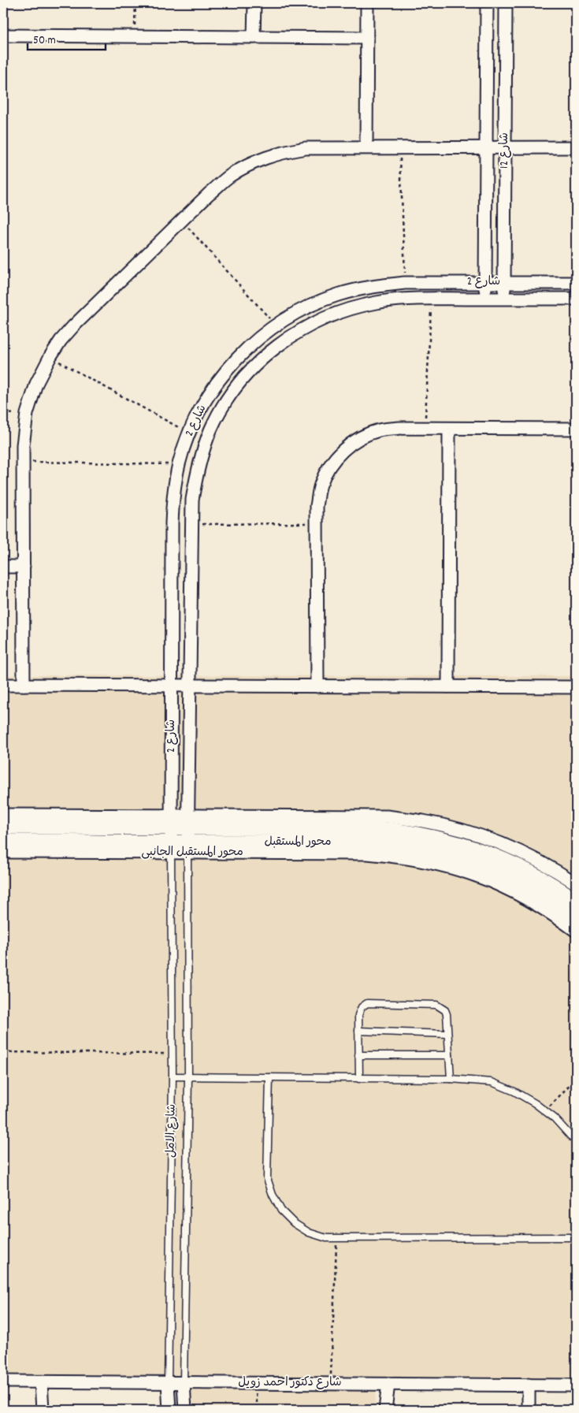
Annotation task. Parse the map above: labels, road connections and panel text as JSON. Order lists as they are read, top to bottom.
{
  "streets": {
    "street": [
      "شارع 12",
      "شارع 2",
      "محور المستقبل",
      "محور المستقبل الجانبى",
      "شارع الامل",
      "شارع دكتور احمد زويل"
    ]
  },
  "crossings": [
    ["شارع 12", "شارع 2"],
    ["شارع 2", "محور المستقبل"],
    ["شارع 2", "محور المستقبل الجانبى"],
    ["شارع 2", "شارع الامل"],
    ["محور المستقبل", "محور المستقبل الجانبى"],
    ["محور المستقبل", "شارع الامل"],
    ["محور المستقبل الجانبى", "شارع الامل"],
    ["شارع الامل", "شارع دكتور احمد زويل"]
  ],
  "scale_bar": "50 m"
}
